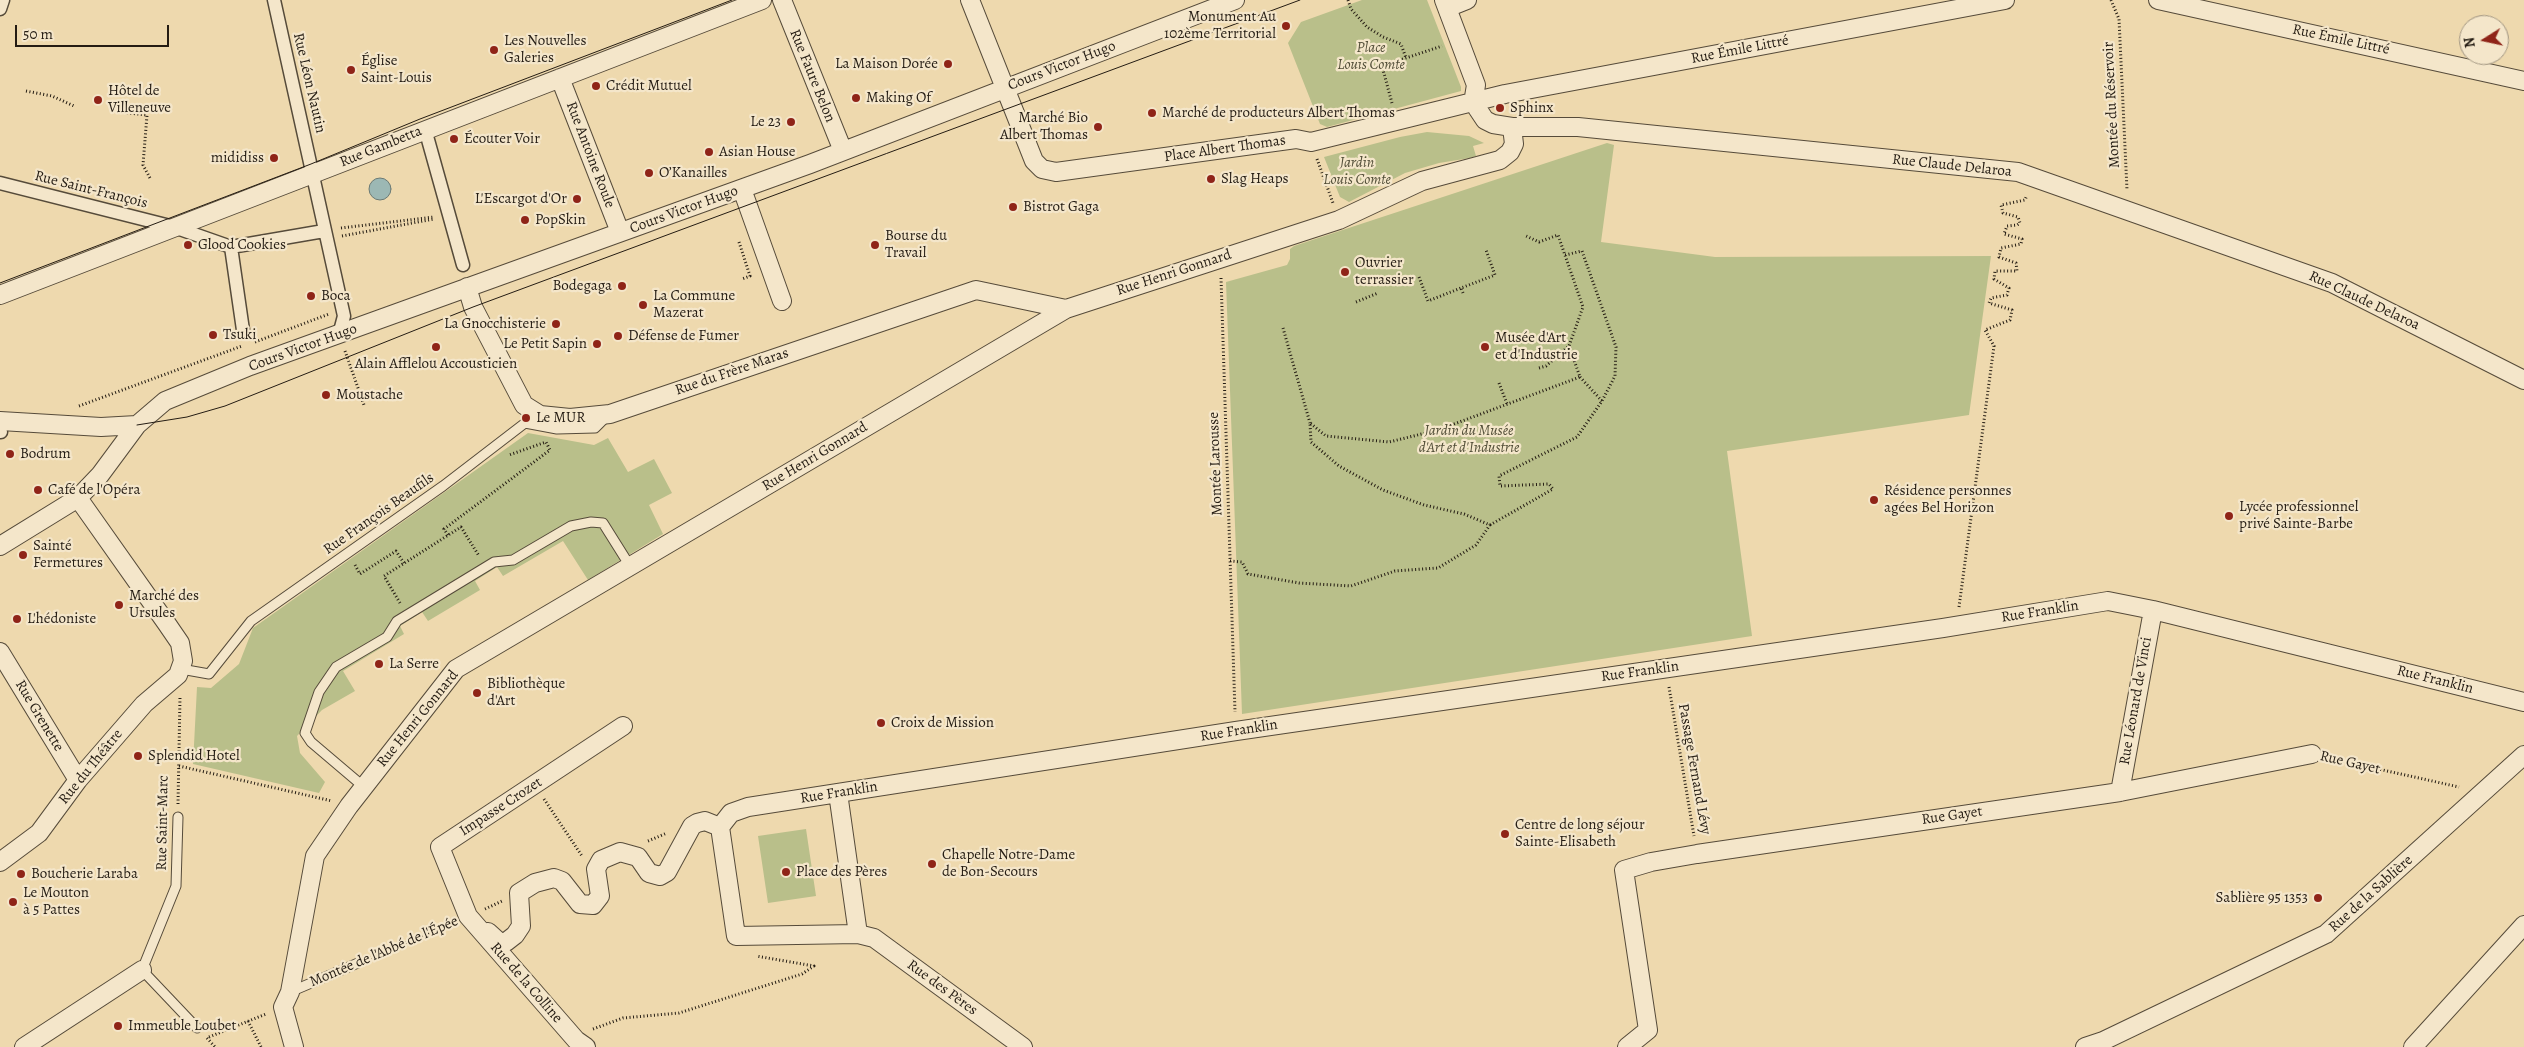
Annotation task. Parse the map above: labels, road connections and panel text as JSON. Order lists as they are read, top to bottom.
{
  "streets": {
    "street": [
      "Rue Émile Littré",
      "Cours Victor Hugo",
      "Rue Faure Belon",
      "Rue Léon Nautin",
      "Rue Gambetta",
      "Place Albert Thomas",
      "Rue Antoine Roule",
      "Rue Claude Delaroa",
      "Rue Saint-François",
      "Rue Henri Gonnard",
      "Rue du Frère Maras",
      "Rue Franklin",
      "Rue Léonard de Vinci",
      "Rue Grenette",
      "Rue Gayet",
      "Rue du Théâtre",
      "Impasse Crozet",
      "Rue de la Sablière",
      "Montée de l'Abbé de l'Épée",
      "Rue de la Colline",
      "Rue des Pères"
    ],
    "lane": ["Rue François Beaufils", "Rue Saint-Marc"],
    "path": ["Montée du Réservoir", "Montée Larousse", "Passage Fernand Lévy"]
  },
  "crossings": [
    ["Rue Émile Littré", "Rue Claude Delaroa"],
    ["Cours Victor Hugo", "Rue Faure Belon"],
    ["Cours Victor Hugo", "Rue Léon Nautin"],
    ["Cours Victor Hugo", "Place Albert Thomas"],
    ["Cours Victor Hugo", "Rue Antoine Roule"],
    ["Cours Victor Hugo", "Rue du Frère Maras"],
    ["Rue Léon Nautin", "Rue Gambetta"],
    ["Montée du Réservoir", "Rue Claude Delaroa"],
    ["Rue Gambetta", "Rue Antoine Roule"],
    ["Rue Gambetta", "Rue Saint-François"],
    ["Rue Claude Delaroa", "Rue Henri Gonnard"],
    ["Rue Henri Gonnard", "Rue du Frère Maras"],
    ["Rue Henri Gonnard", "Montée de l'Abbé de l'Épée"],
    ["Rue du Frère Maras", "Rue François Beaufils"],
    ["Montée Larousse", "Rue Franklin"],
    ["Rue François Beaufils", "Rue du Théâtre"],
    ["Rue François Beaufils", "Rue Saint-Marc"],
    ["Rue Franklin", "Rue Léonard de Vinci"],
    ["Rue Franklin", "Montée de l'Abbé de l'Épée"],
    ["Rue Léonard de Vinci", "Rue Gayet"],
    ["Rue Grenette", "Rue du Théâtre"],
    ["Rue Gayet", "Passage Fernand Lévy"],
    ["Rue du Théâtre", "Rue Saint-Marc"],
    ["Impasse Crozet", "Montée de l'Abbé de l'Épée"],
    ["Impasse Crozet", "Rue de la Colline"],
    ["Montée de l'Abbé de l'Épée", "Rue de la Colline"]
  ],
  "parks": ["Place Louis Comte", "Jardin Louis Comte", "Jardin du Musée d'Art et d'Industrie"],
  "places": [
    "Monument Au 102ème Territorial",
    "Les Nouvelles Galeries",
    "La Maison Dorée",
    "Église Saint-Louis",
    "Crédit Mutuel",
    "Making Of",
    "Hôtel de Villeneuve",
    "Sphinx",
    "Marché de producteurs Albert Thomas",
    "Le 23",
    "Marché Bio Albert Thomas",
    "Écouter Voir",
    "Asian House",
    "mididiss",
    "O’Kanailles",
    "Slag Heaps",
    "L'Escargot d'Or",
    "Bistrot Gaga",
    "PopSkin",
    "Glood Cookies",
    "Bourse du Travail",
    "Ouvrier terrassier",
    "Bodegaga",
    "Boca",
    "La Commune Mazerat",
    "La Gnocchisterie",
    "Tsuki",
    "Défense de Fumer",
    "Le Petit Sapin",
    "Alain Afflelou Accousticien",
    "Musée d'Art et d'Industrie",
    "Moustache",
    "Le MUR",
    "Bodrum",
    "Café de l'Opéra",
    "Résidence personnes agées Bel Horizon",
    "Lycée professionnel privé Sainte-Barbe",
    "Sainté Fermetures",
    "Marché des Ursules",
    "L'hédoniste",
    "La Serre",
    "Bibliothèque d'Art",
    "Croix de Mission",
    "Splendid Hotel",
    "Centre de long séjour Sainte-Elisabeth",
    "Chapelle Notre-Dame de Bon-Secours",
    "Place des Pères",
    "Boucherie Laraba",
    "Sablière 95 1353",
    "Le Mouton à 5 Pattes",
    "Immeuble Loubet"
  ],
  "scale_bar": "50 m",
  "north": "left"
}
